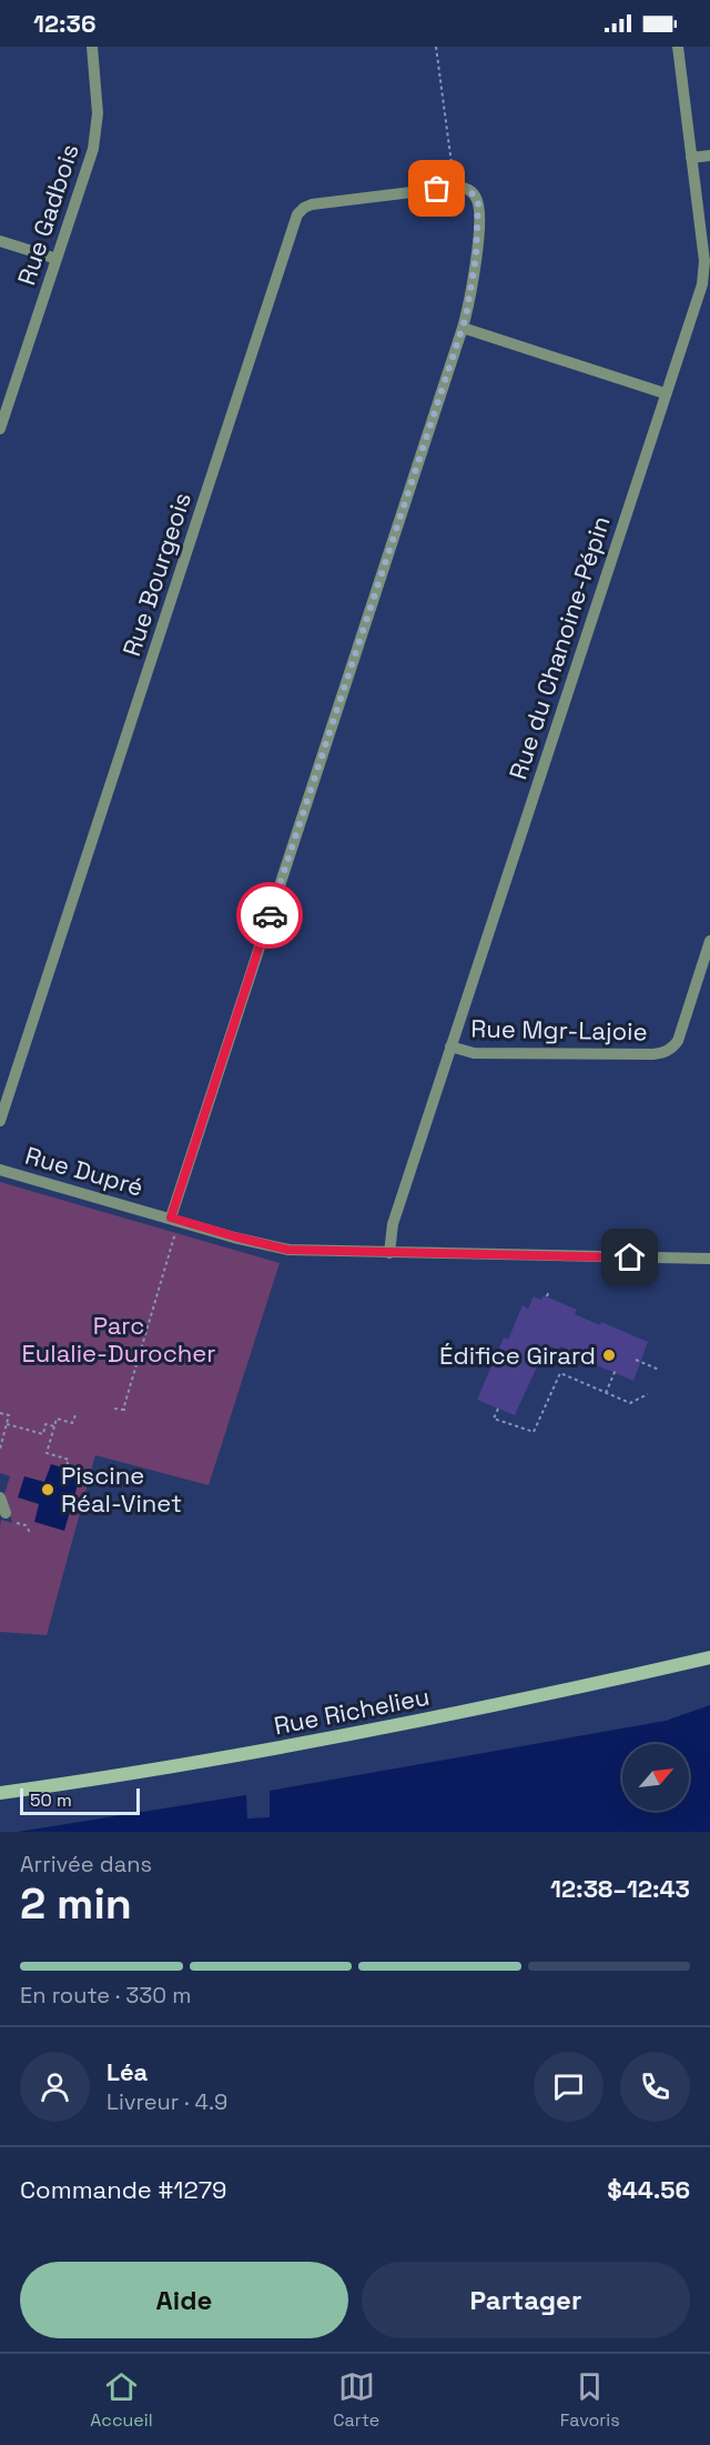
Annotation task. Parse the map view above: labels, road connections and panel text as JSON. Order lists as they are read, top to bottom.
{
  "streets": {
    "main road": ["Rue Richelieu"],
    "street": [
      "Rue Gadbois",
      "Rue Bourgeois",
      "Rue du Chanoine-Pépin",
      "Rue Mgr-Lajoie",
      "Rue Dupré"
    ]
  },
  "crossings": [
    ["Rue du Chanoine-Pépin", "Rue Mgr-Lajoie"],
    ["Rue du Chanoine-Pépin", "Rue Dupré"]
  ],
  "parks": ["Parc Eulalie-Durocher"],
  "places": ["Édifice Girard", "Piscine Réal-Vinet"],
  "scale_bar": "50 m",
  "north": "top right",
  "page": {
    "status": "12:36",
    "scale": "50 m",
    "heading": ["2 min", "Arrivée dans", "12:38–12:43"],
    "panel": [
      "Léa",
      "Livreur · 4.9",
      "Commande #1279",
      "$44.56"
    ],
    "bar": "En route · 330 m",
    "buttons": ["Aide", "Partager"],
    "tabs": ["Accueil", "Carte", "Favoris"]
  }
}
